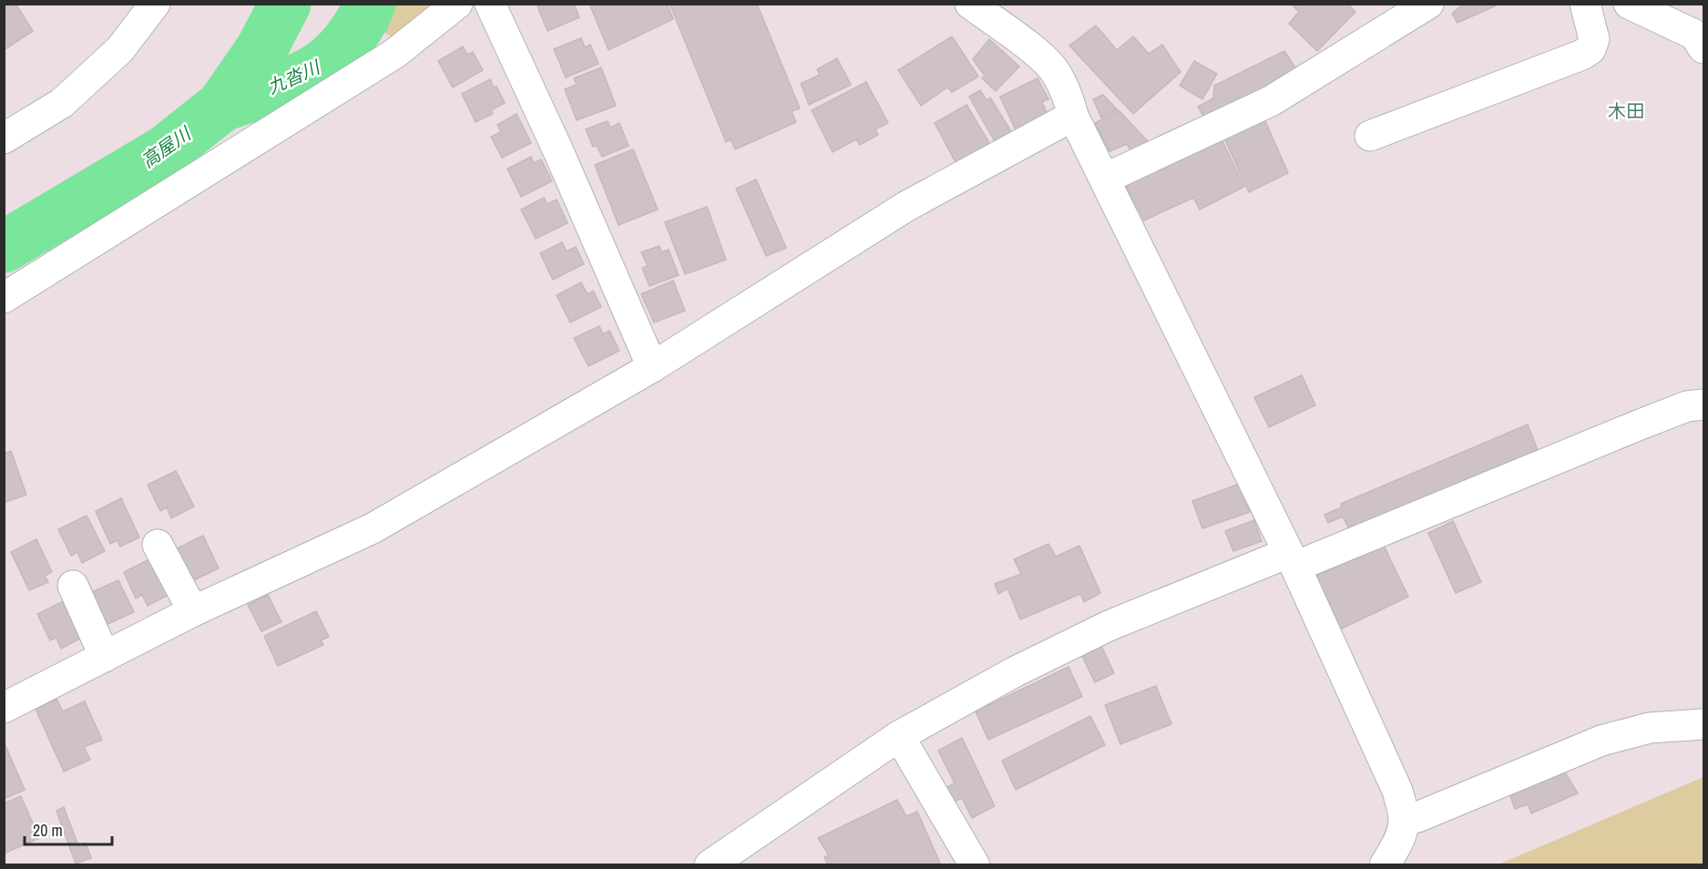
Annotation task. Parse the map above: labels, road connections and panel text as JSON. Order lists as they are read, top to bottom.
{
  "districts": ["木田"],
  "water": ["九沓川", "高屋川"],
  "scale_bar": "20 m"
}
